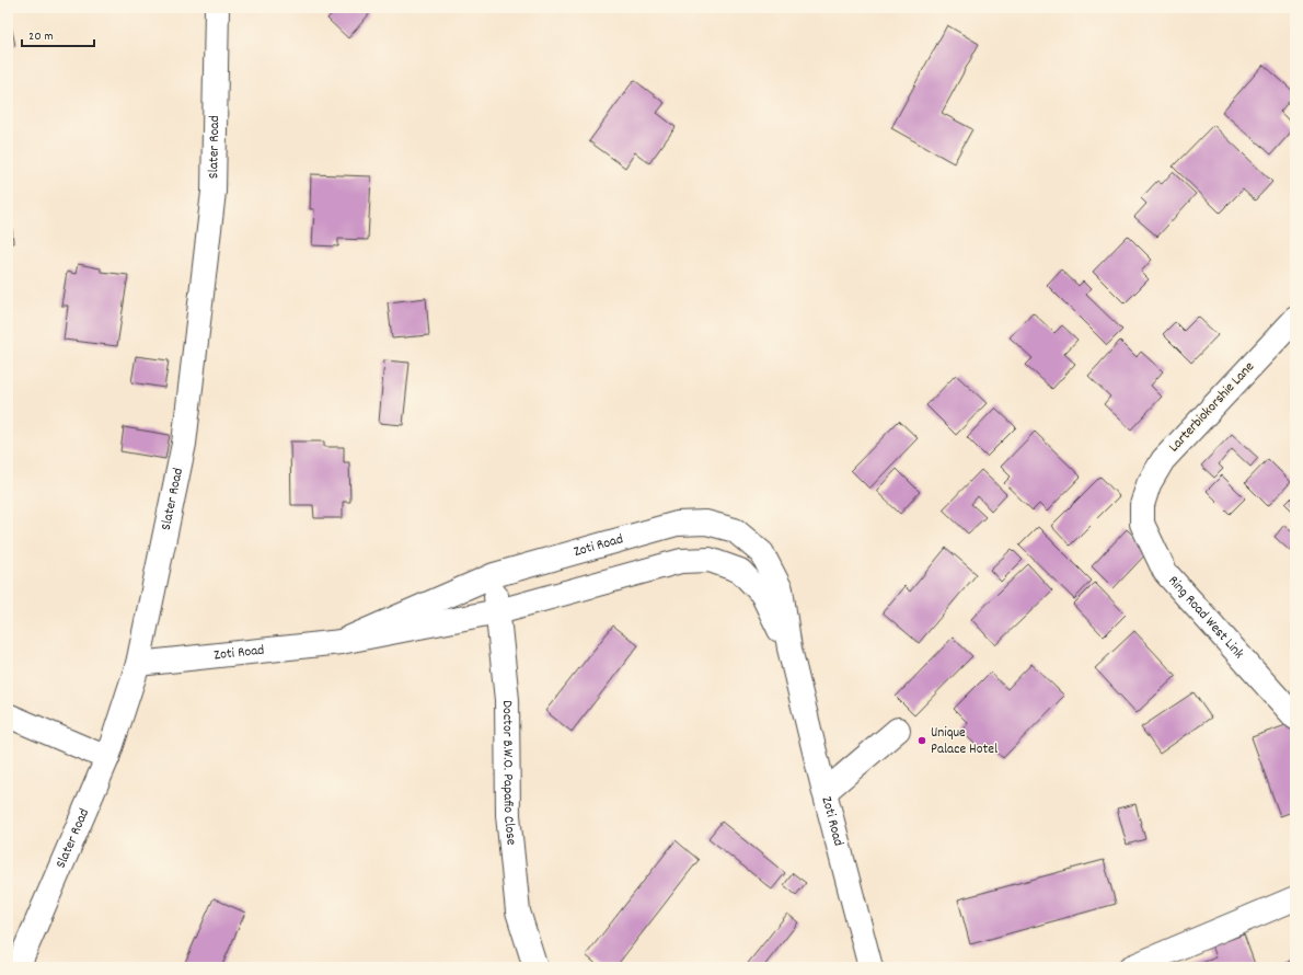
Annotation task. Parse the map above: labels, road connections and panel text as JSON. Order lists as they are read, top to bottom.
{
  "streets": {
    "street": [
      "Slater Road",
      "Larterbiokorshie Lane",
      "Zoti Road",
      "Ring Road West Link",
      "Doctor B.W.O. Papafio Close"
    ]
  },
  "crossings": [
    ["Slater Road", "Zoti Road"],
    ["Larterbiokorshie Lane", "Ring Road West Link"],
    ["Zoti Road", "Doctor B.W.O. Papafio Close"]
  ],
  "places": ["Unique Palace Hotel"],
  "scale_bar": "20 m"
}
